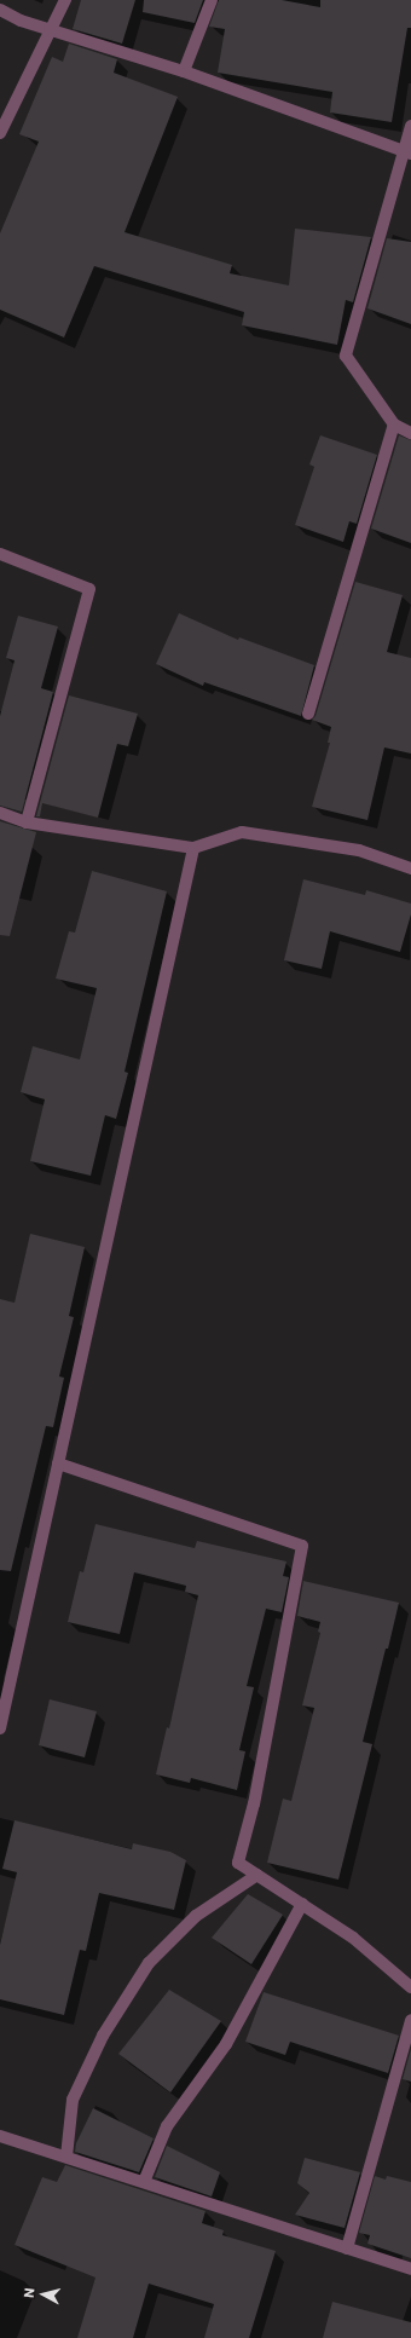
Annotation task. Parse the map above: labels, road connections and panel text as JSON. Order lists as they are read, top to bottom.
{
  "north": "left"
}
